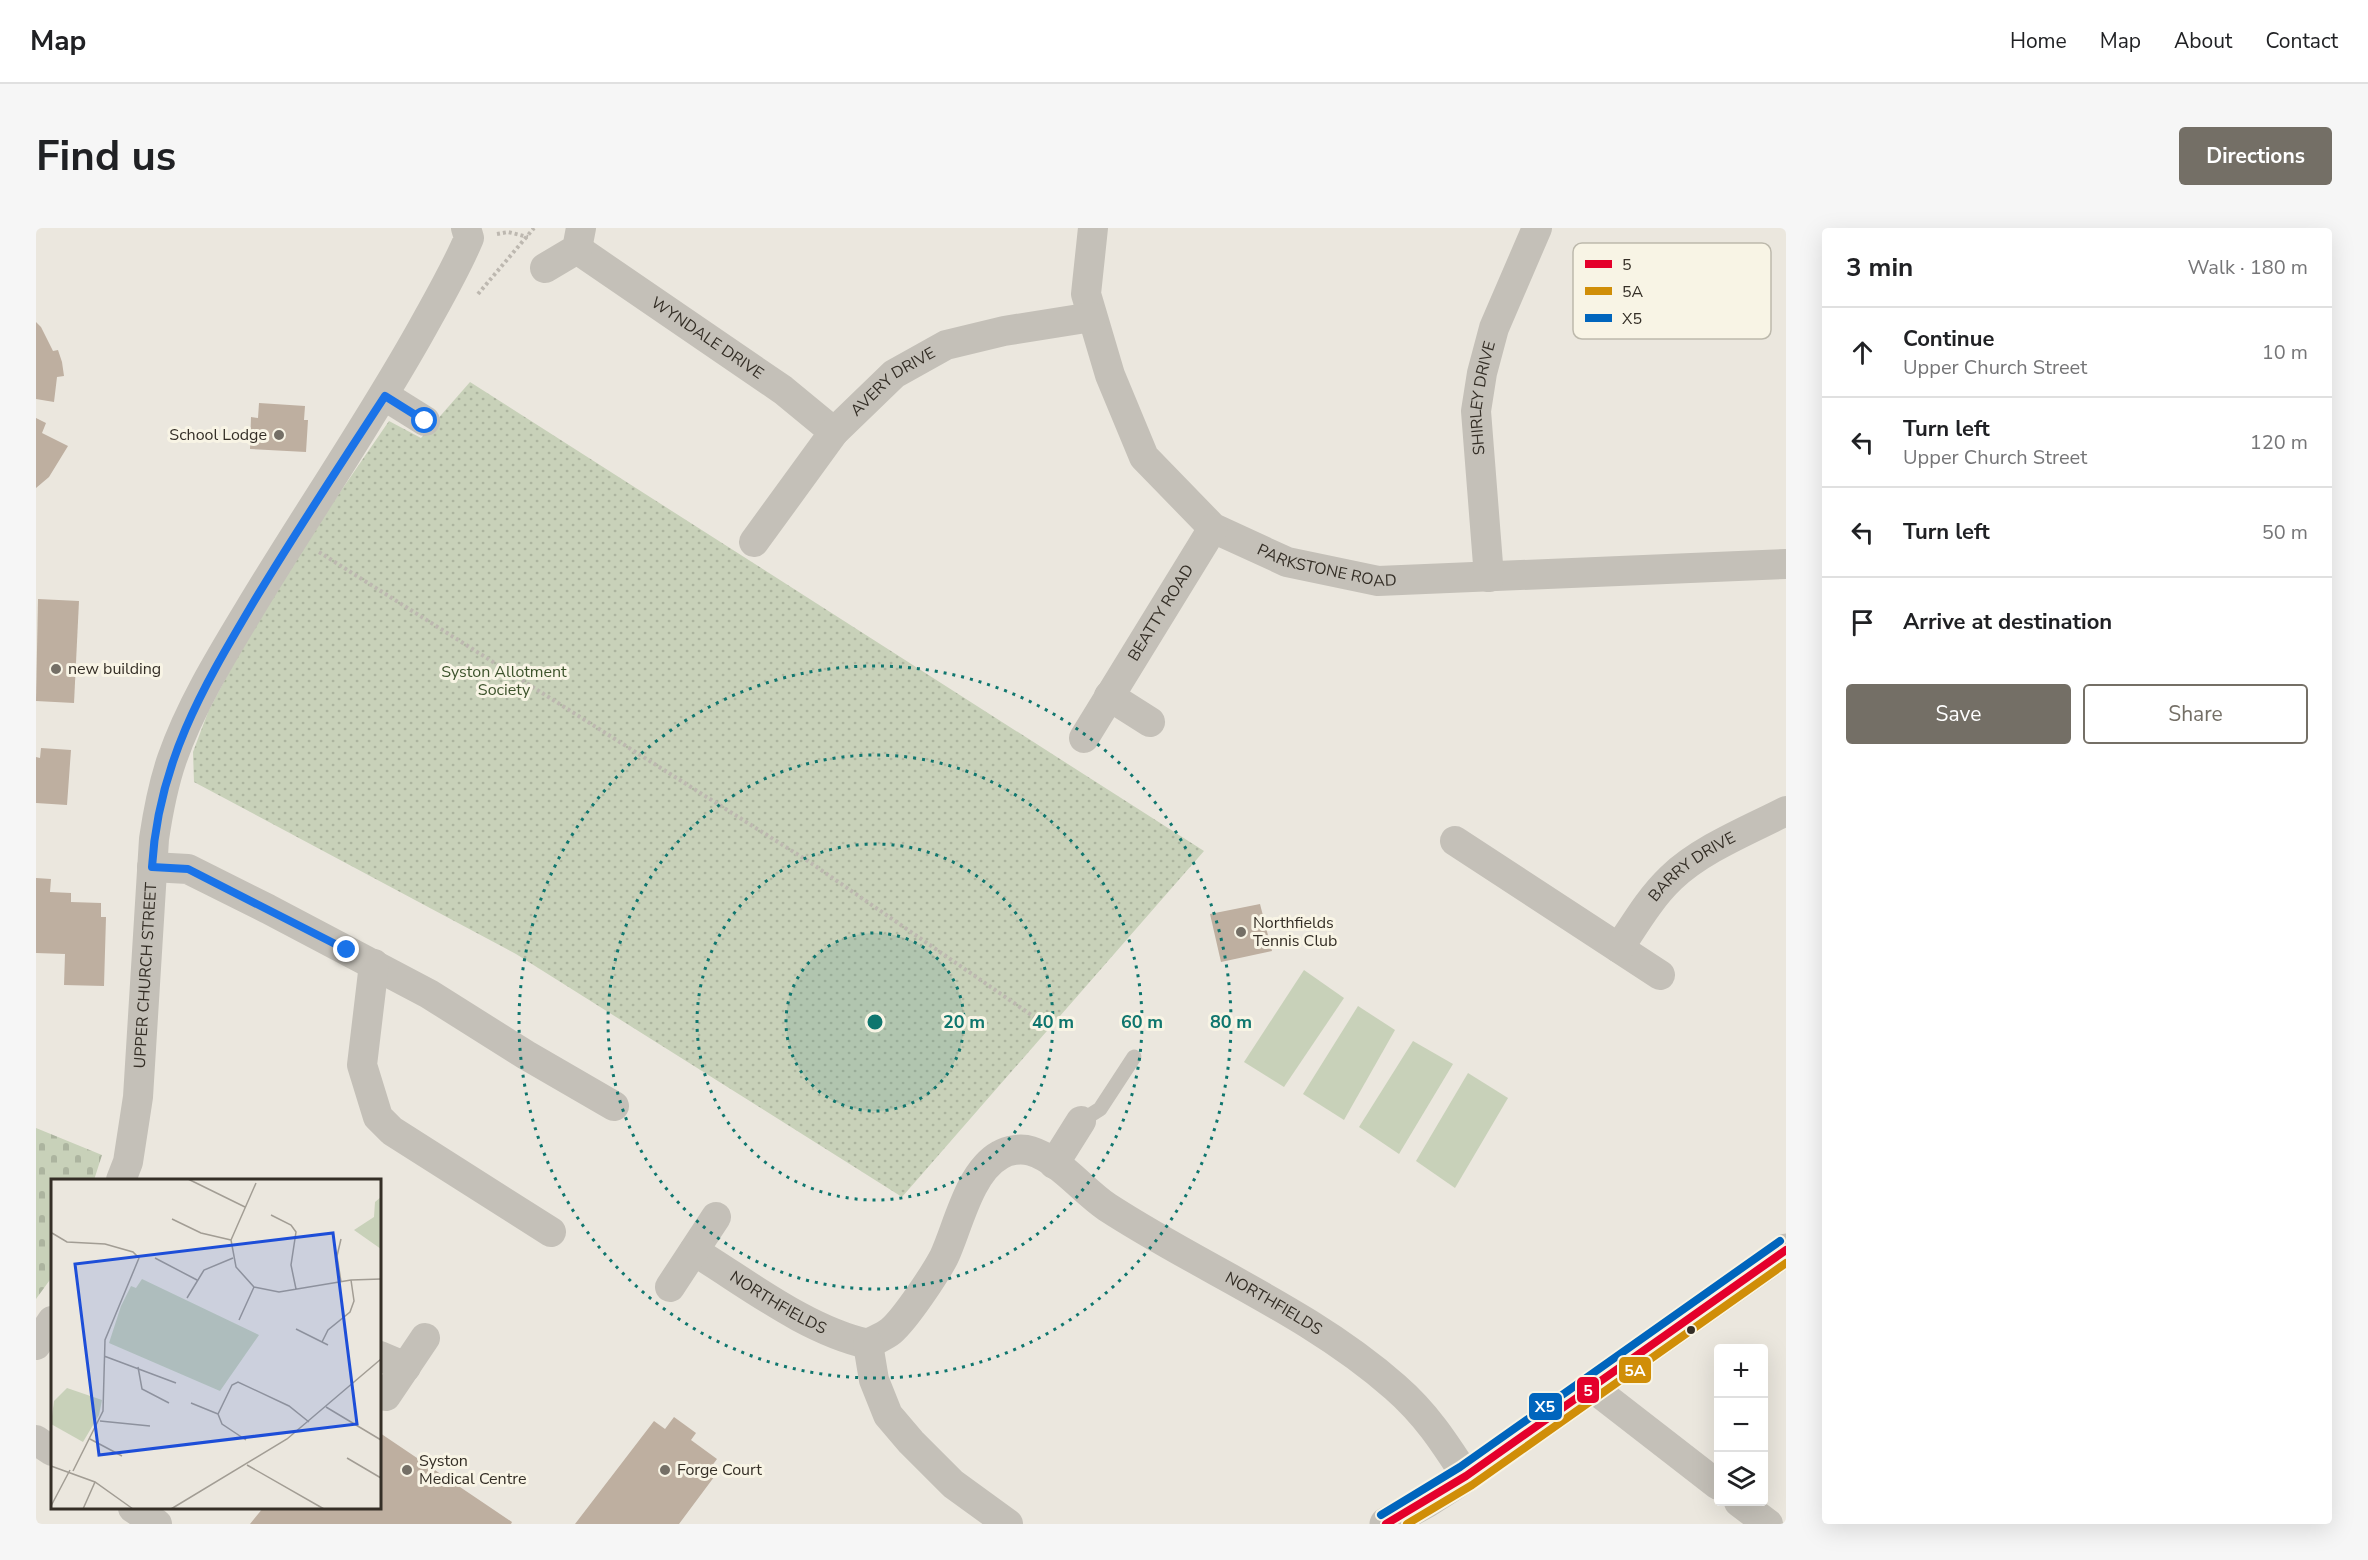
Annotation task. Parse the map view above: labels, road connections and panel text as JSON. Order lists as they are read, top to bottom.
{
  "streets": {
    "street": [
      "WYNDALE DRIVE",
      "AVERY DRIVE",
      "SHIRLEY DRIVE",
      "PARKSTONE ROAD",
      "BEATTY ROAD",
      "BARRY DRIVE",
      "UPPER CHURCH STREET",
      "NORTHFIELDS"
    ]
  },
  "crossings": [
    ["WYNDALE DRIVE", "AVERY DRIVE"],
    ["AVERY DRIVE", "PARKSTONE ROAD"],
    ["SHIRLEY DRIVE", "PARKSTONE ROAD"],
    ["PARKSTONE ROAD", "BEATTY ROAD"]
  ],
  "parks": ["Syston Allotment Society"],
  "places": [
    "School Lodge",
    "new building",
    "Northfields Tennis Club",
    "Syston Medical Centre",
    "Forge Court"
  ],
  "lines": ["transit line X5", "transit line 5", "transit line 5A"],
  "legend": ["5", "5A", "X5"],
  "page": {
    "header": "Map",
    "nav": [
      "Home",
      "Map",
      "About",
      "Contact"
    ],
    "buttons": [
      "Directions",
      ["Save", "Share"]
    ],
    "title": "Find us",
    "heading": ["3 min", "Walk · 180 m"],
    "list": [
      ["Continue", "Upper Church Street", "10 m"],
      ["Turn left", "Upper Church Street", "120 m"],
      ["Turn left", "50 m"],
      "Arrive at destination"
    ],
    "map_buttons": ["+", "−"]
  },
  "rings": [
    "20 m",
    "40 m",
    "60 m",
    "80 m"
  ]
}
